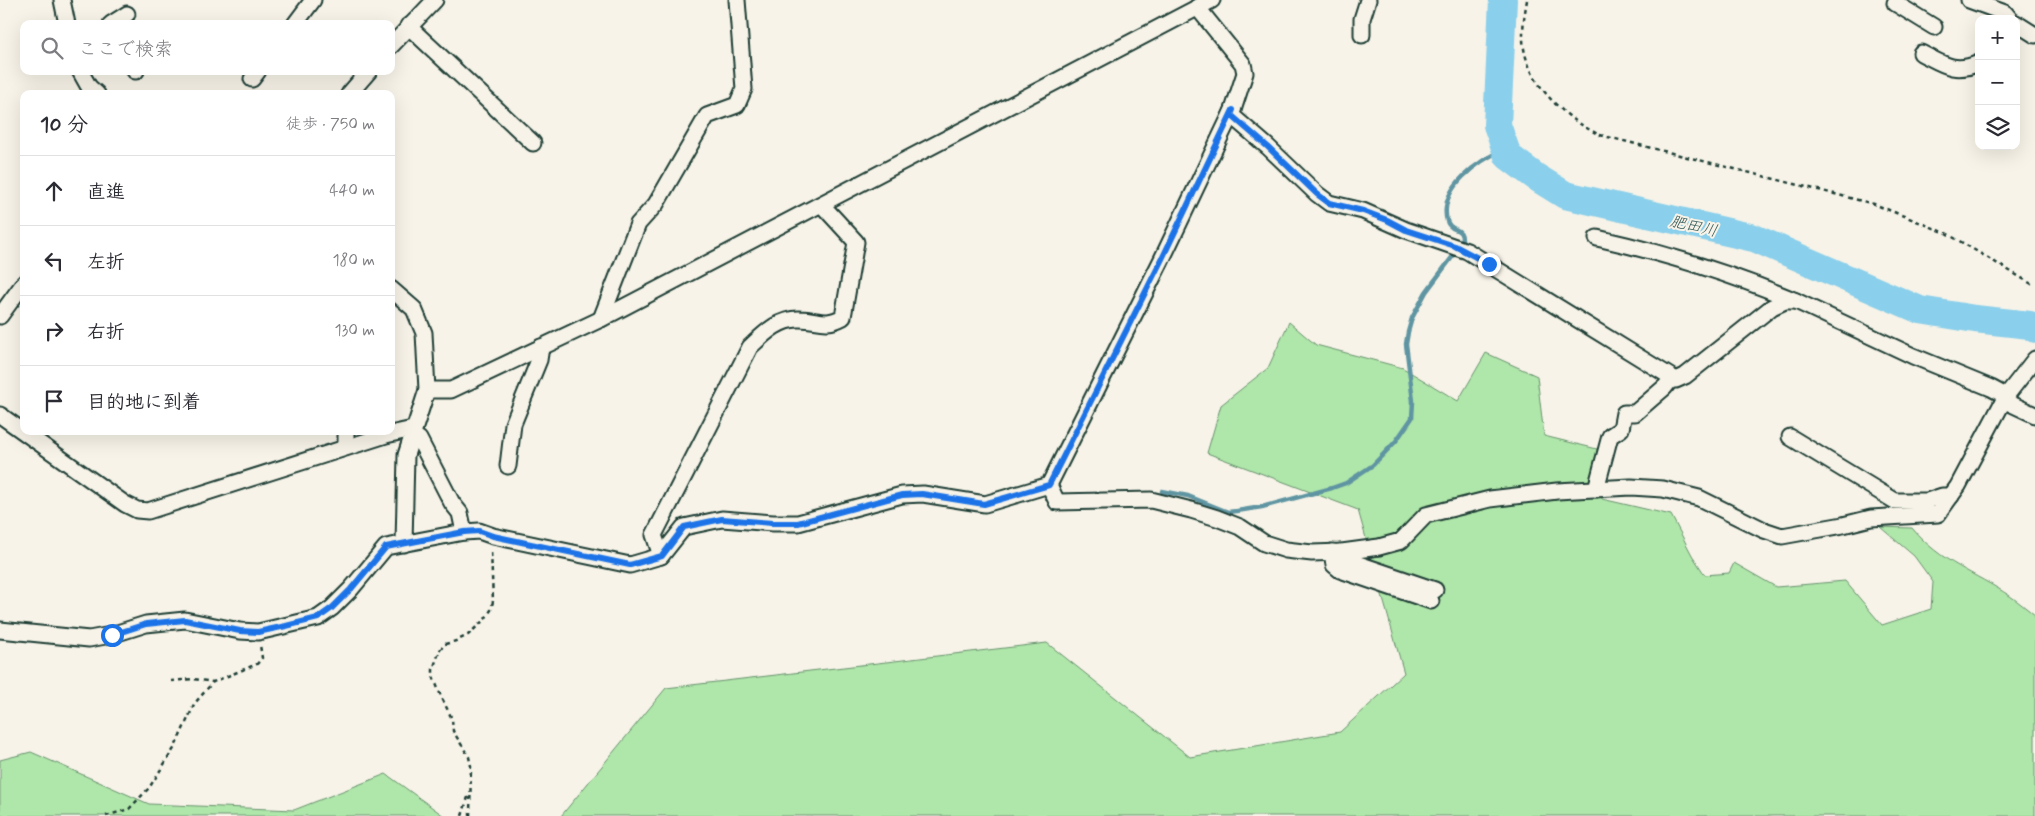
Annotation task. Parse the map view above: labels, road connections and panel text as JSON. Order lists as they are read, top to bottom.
{
  "water": ["肥田川"],
  "page": {
    "map_buttons": ["+", "−"],
    "search": "ここで検索",
    "heading": ["10 分", "徒歩 · 750 m"],
    "list": [
      ["直進", "440 m"],
      ["左折", "180 m"],
      ["右折", "130 m"],
      "目的地に到着"
    ]
  }
}
